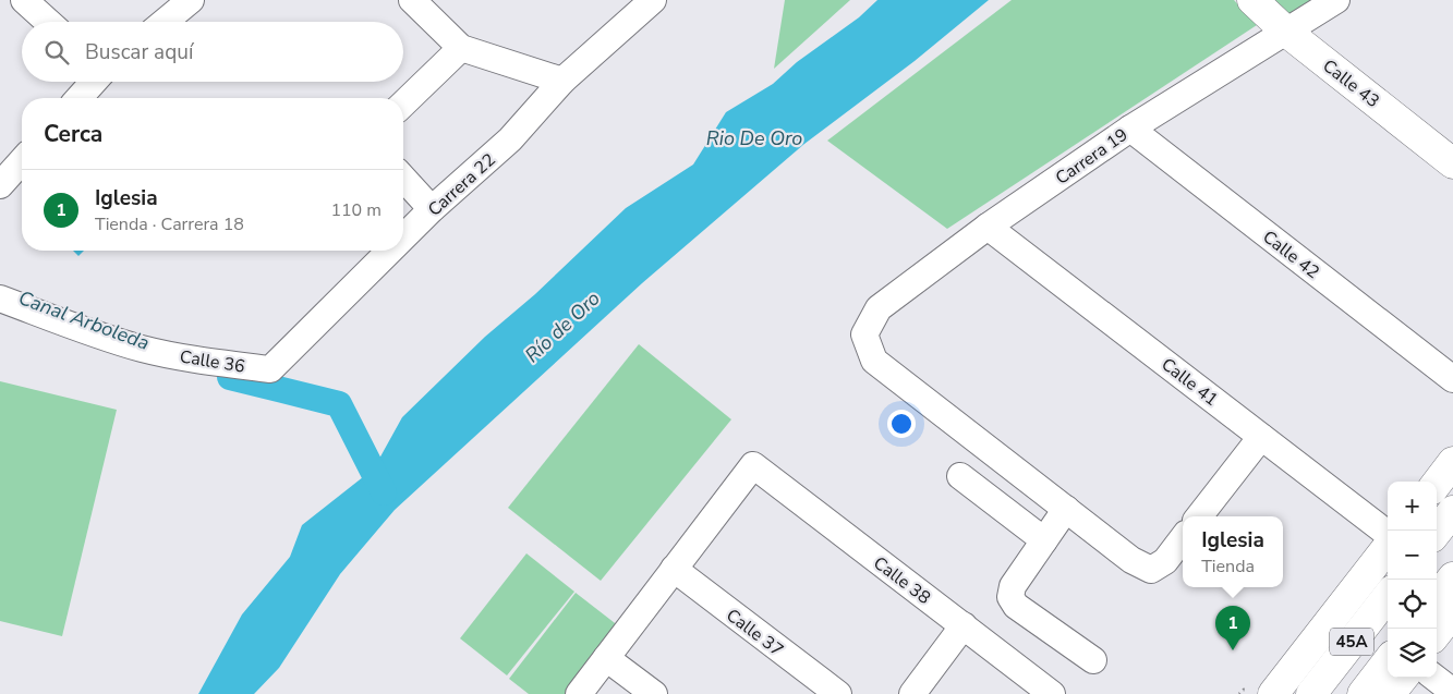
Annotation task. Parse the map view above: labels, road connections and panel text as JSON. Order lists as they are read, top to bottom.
{
  "streets": {
    "main road": ["Calle 43", "45A"],
    "street": [
      "Carrera 19",
      "Carrera 22",
      "Calle 42",
      "Calle 36",
      "Calle 41",
      "Calle 38",
      "Calle 37"
    ]
  },
  "crossings": [
    ["Calle 43", "Carrera 19"],
    ["Carrera 19", "Calle 42"],
    ["Carrera 19", "Calle 41"],
    ["Carrera 22", "Calle 36"],
    ["Calle 38", "Calle 37"]
  ],
  "water": ["Rio De Oro", "Canal Arboleda", "Río de Oro"],
  "page": {
    "search": "Buscar aquí",
    "heading": "Cerca",
    "list": [
      {
        "mark": "1",
        "name": "Iglesia",
        "note": "Tienda · Carrera 18",
        "value": "110 m"
      }
    ],
    "map_buttons": ["+", "−"],
    "popup": ["Iglesia", "Tienda"],
    "pins": "1"
  }
}
